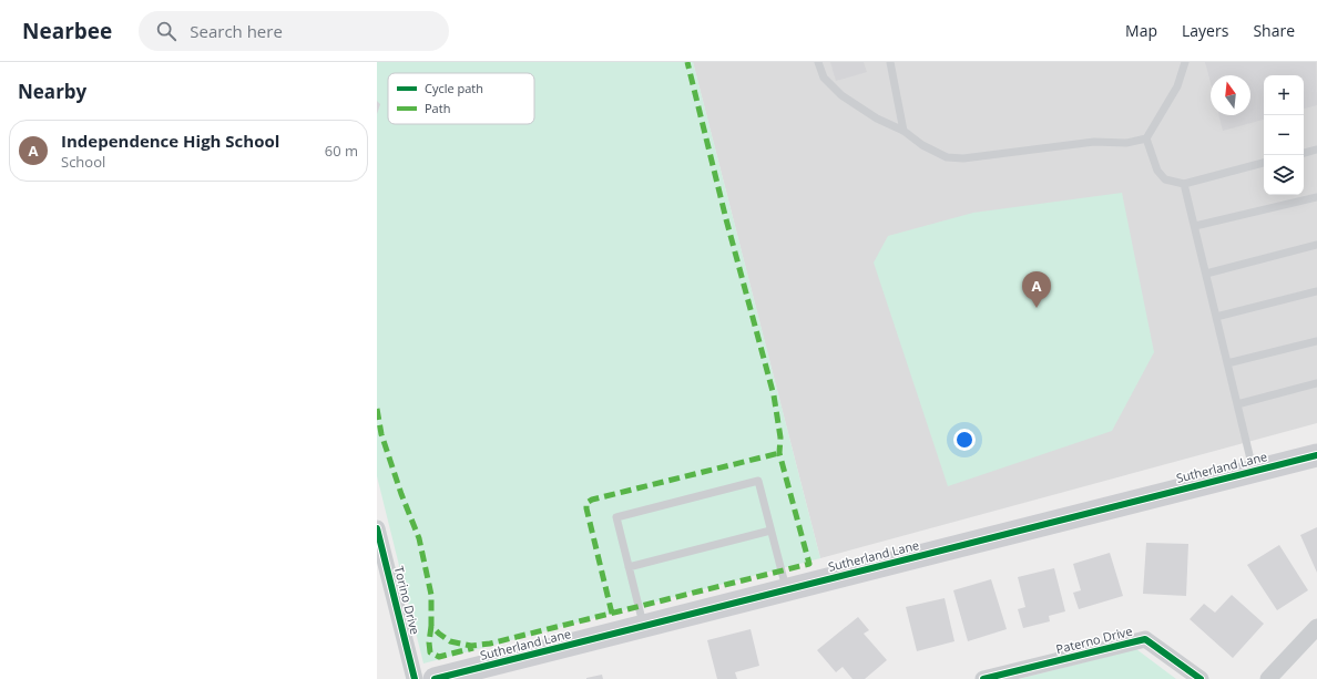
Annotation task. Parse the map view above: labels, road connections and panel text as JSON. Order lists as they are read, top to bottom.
{
  "streets": {
    "street": ["Sutherland Lane", "Torino Drive", "Paterno Drive"]
  },
  "legend": ["Cycle path", "Path"],
  "north": "top",
  "page": {
    "header": "Nearbee",
    "search": "Search here",
    "nav": ["Map", "Layers", "Share"],
    "heading": "Nearby",
    "map_buttons": ["+", "−"],
    "list": [
      {
        "mark": "A",
        "name": "Independence High School",
        "note": "School",
        "value": "60 m"
      }
    ],
    "pins": "A"
  }
}
